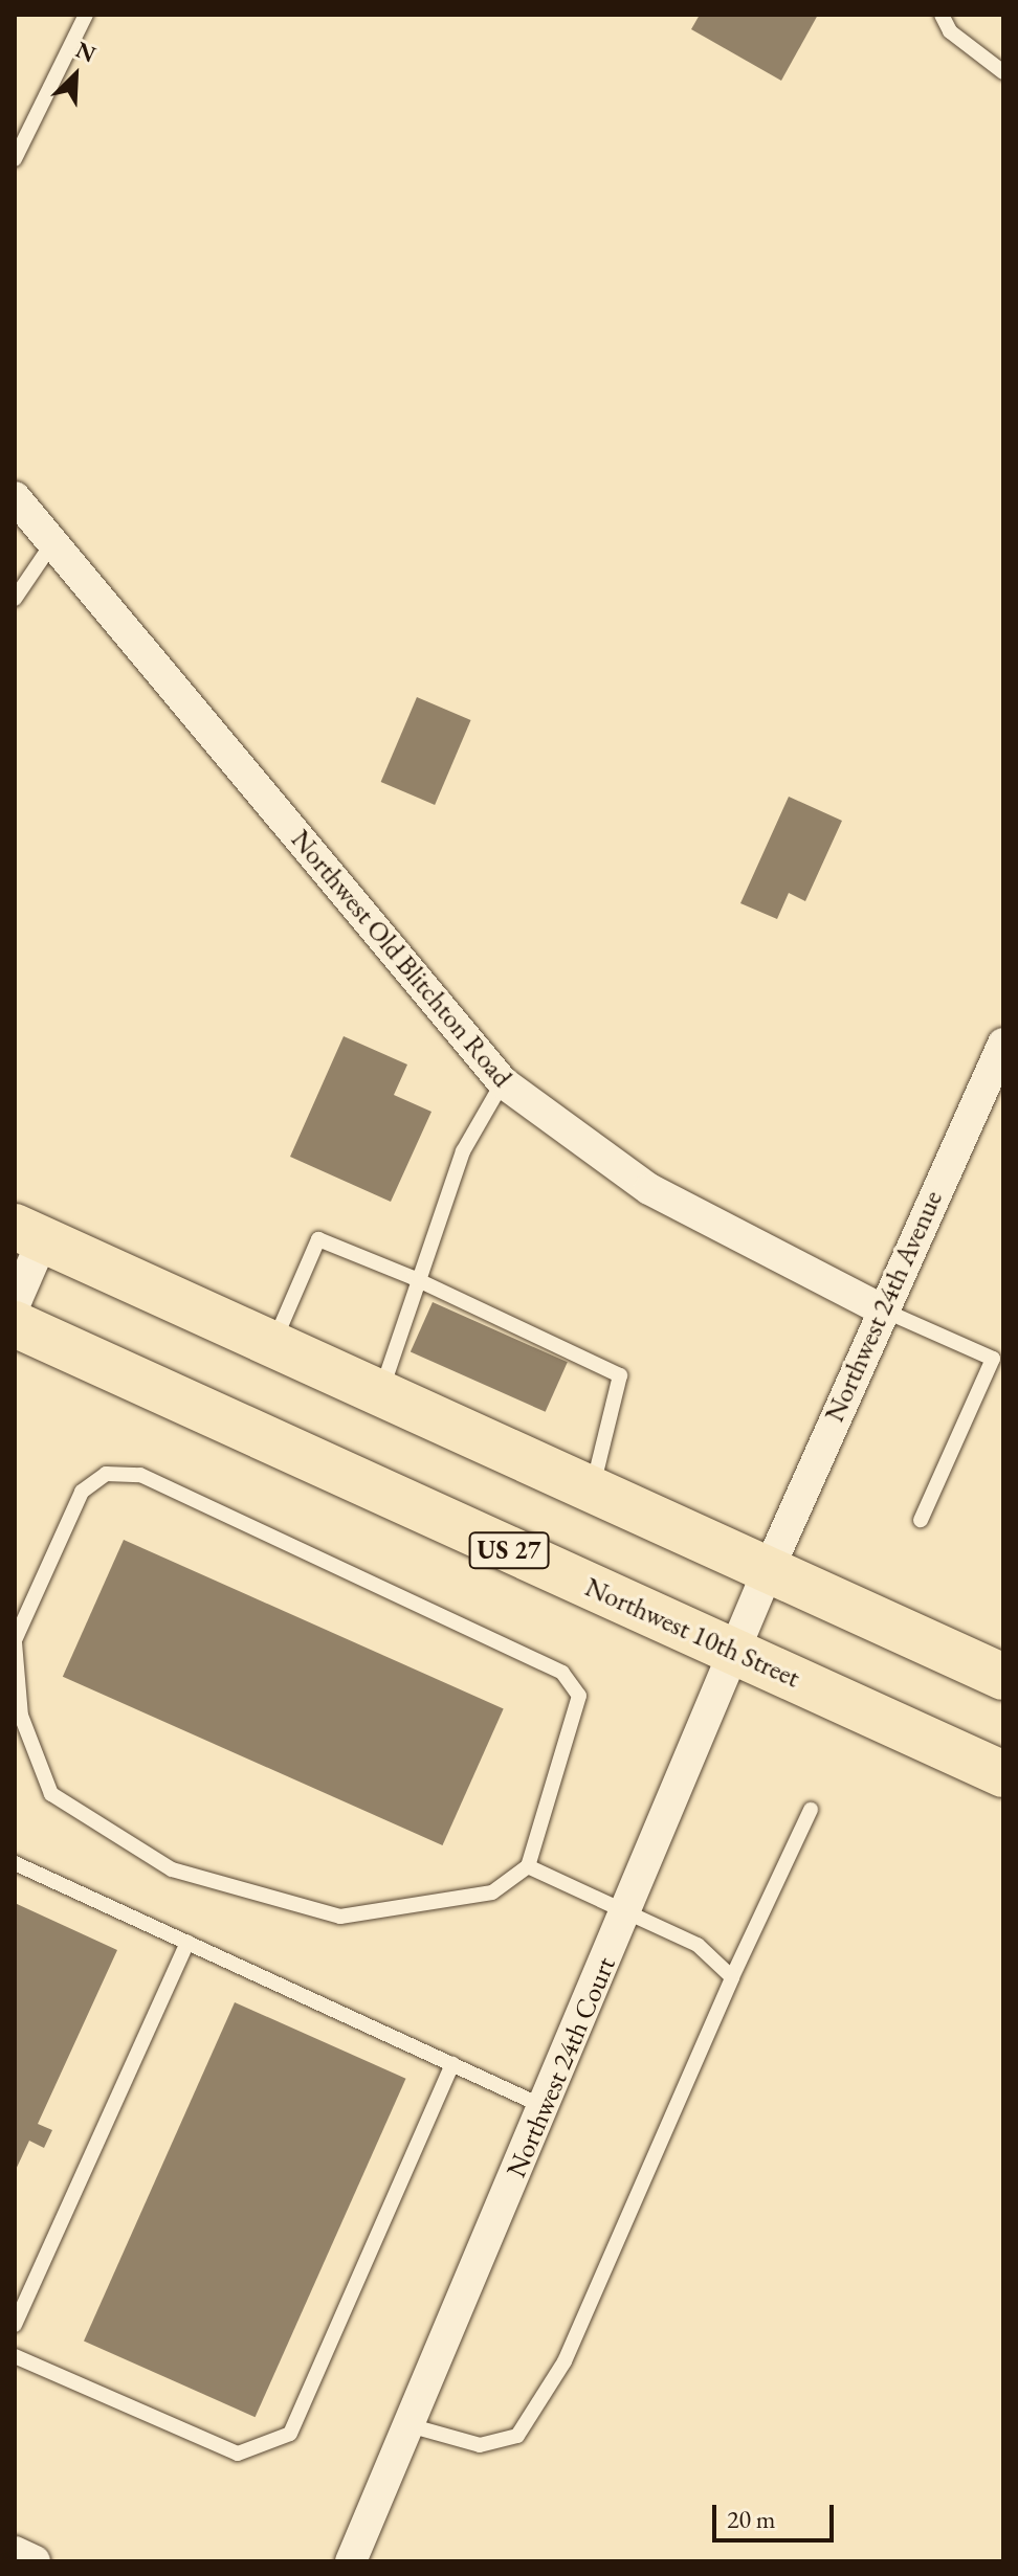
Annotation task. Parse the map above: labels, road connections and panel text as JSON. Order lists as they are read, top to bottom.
{
  "streets": {
    "highway": ["US 27", "Northwest 10th Street"],
    "street": ["Northwest Old Blitchton Road", "Northwest 24th Avenue", "Northwest 24th Court"]
  },
  "crossings": [
    ["Northwest Old Blitchton Road", "Northwest 24th Avenue"],
    ["Northwest 24th Avenue", "Northwest 24th Court"],
    ["Northwest 10th Street", "Northwest 24th Court"]
  ],
  "scale_bar": "20 m",
  "north": "top right"
}
